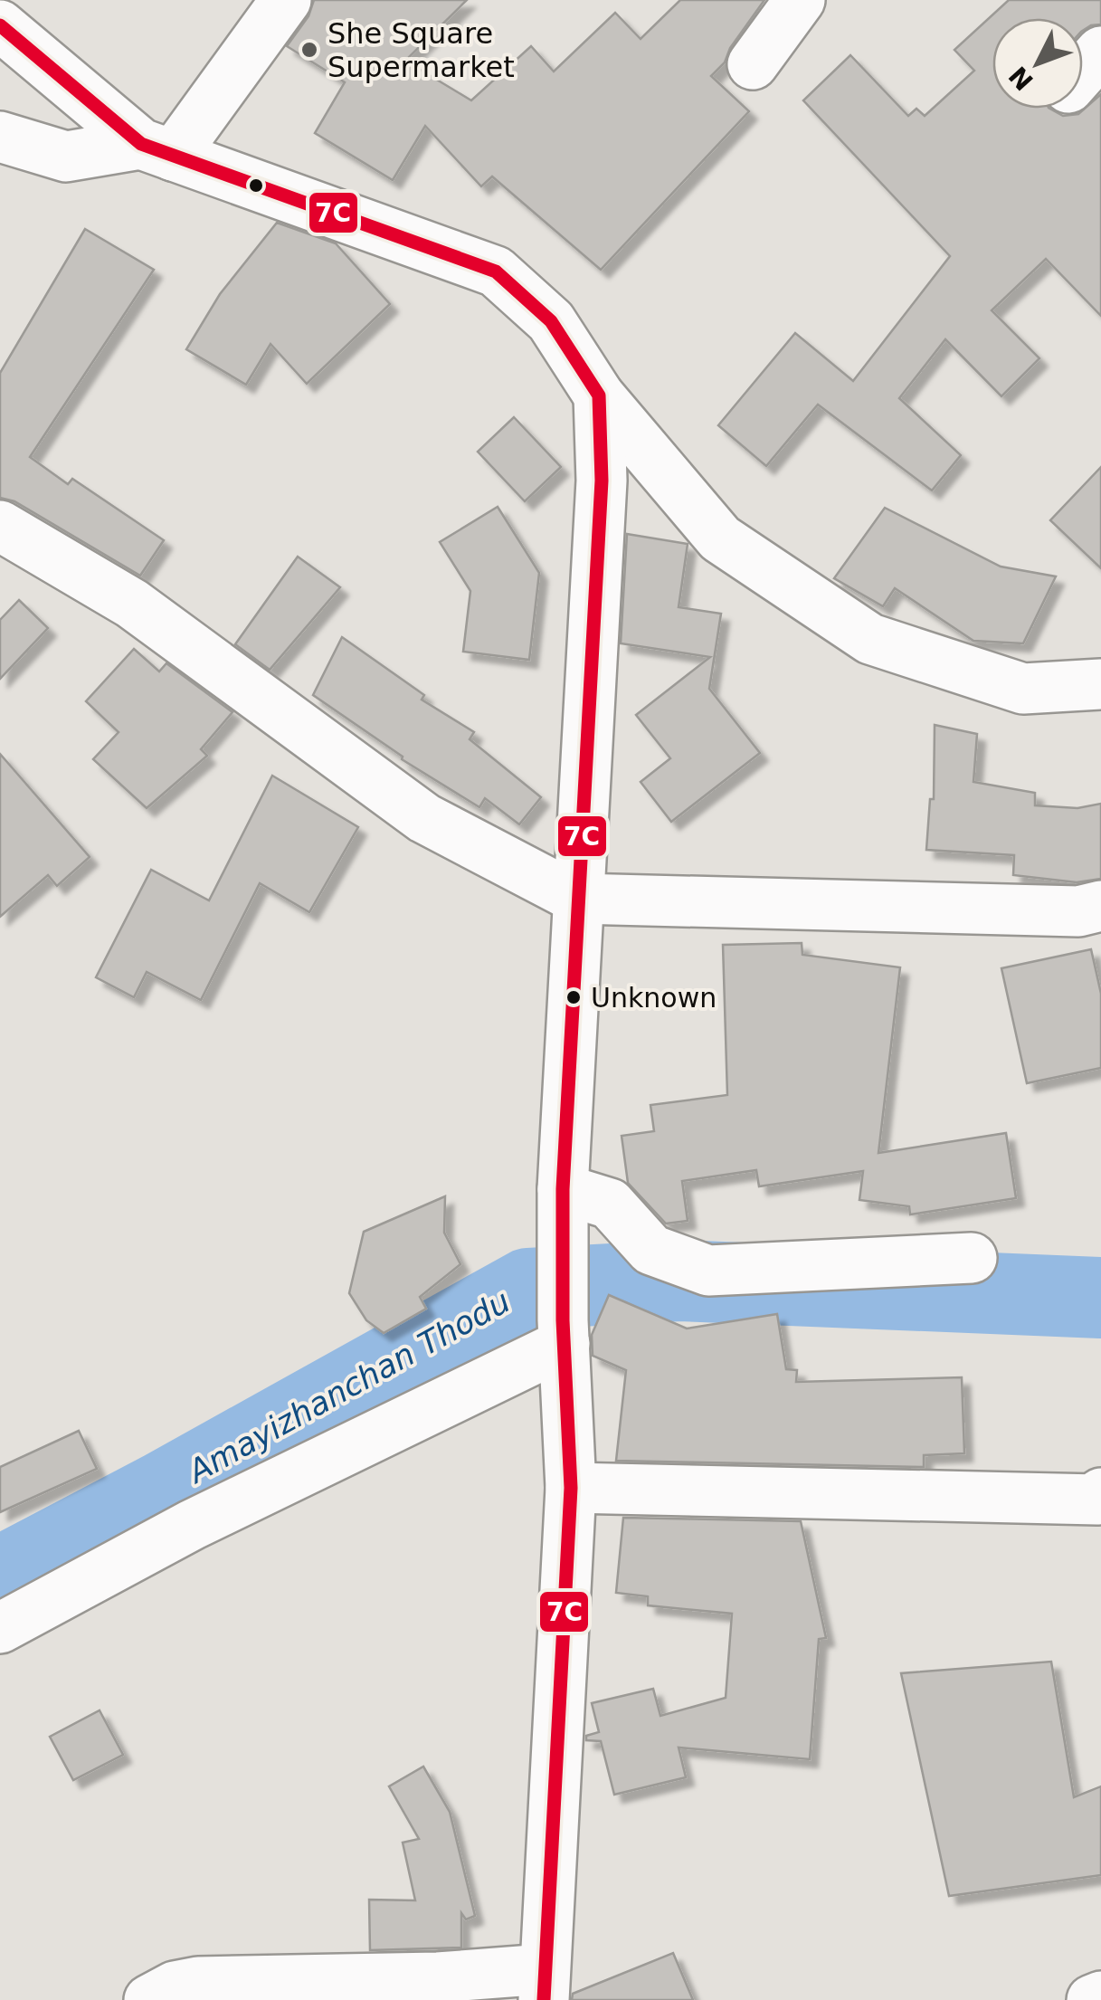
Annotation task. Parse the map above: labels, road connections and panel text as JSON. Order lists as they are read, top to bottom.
{
  "water": ["Amayizhanchan Thodu"],
  "places": ["She Square Supermarket", "Unknown"],
  "lines": ["transit line 7C"],
  "north": "bottom left"
}
